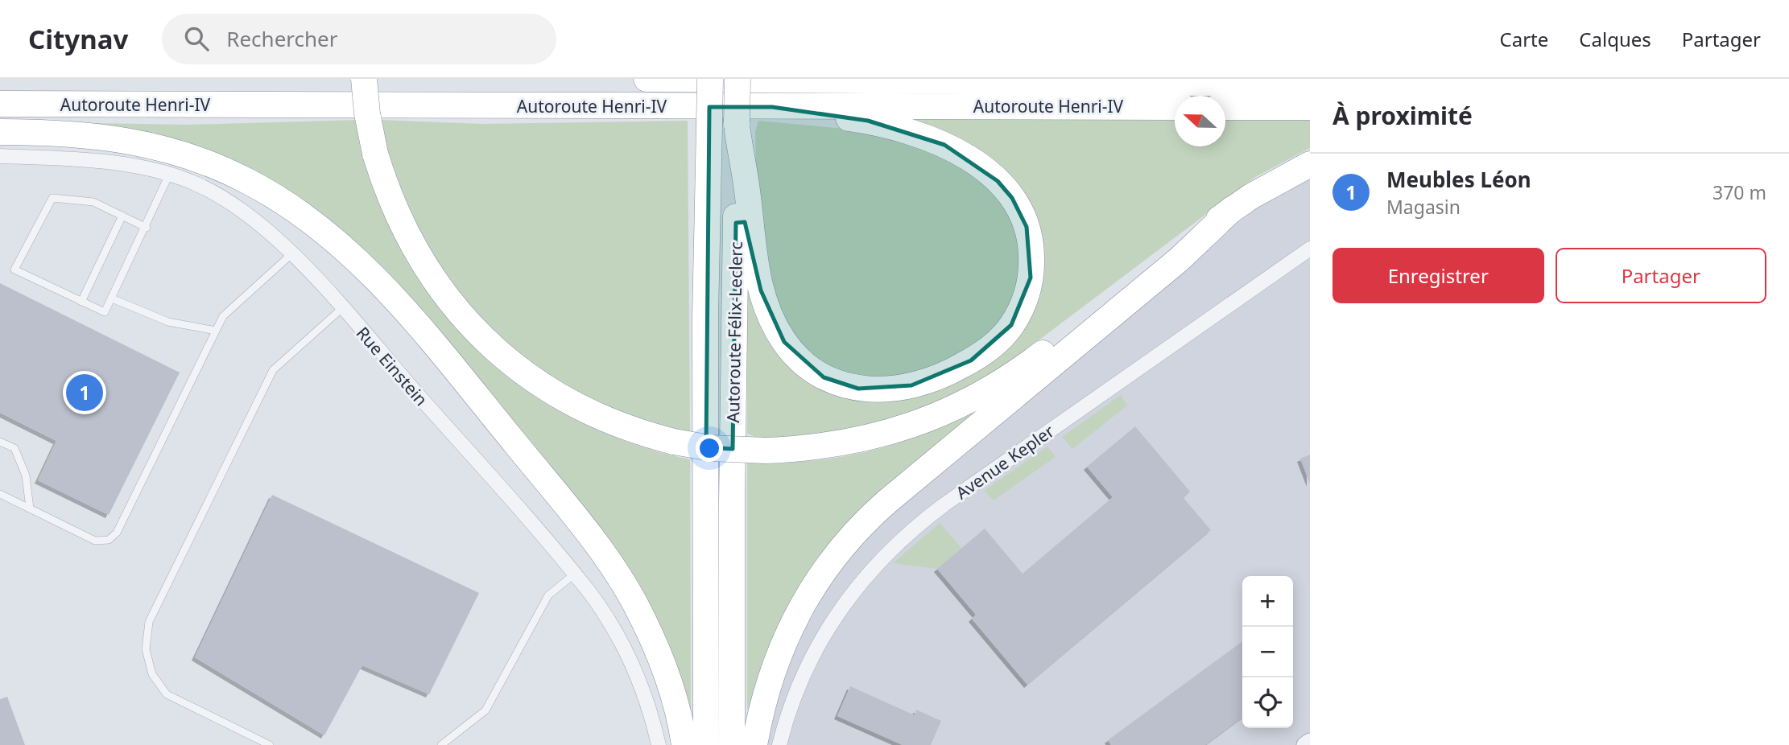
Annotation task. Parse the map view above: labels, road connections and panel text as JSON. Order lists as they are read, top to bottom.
{
  "streets": {
    "highway": ["Autoroute Henri-IV", "Autoroute Félix-Leclerc"],
    "street": ["Rue Einstein", "Avenue Kepler"]
  },
  "north": "left",
  "page": {
    "header": "Citynav",
    "search": "Rechercher",
    "nav": ["Carte", "Calques", "Partager"],
    "heading": "À proximité",
    "list": [
      {
        "mark": "1",
        "name": "Meubles Léon",
        "note": "Magasin",
        "value": "370 m"
      }
    ],
    "buttons": ["Enregistrer", "Partager"],
    "pins": "1",
    "map_buttons": ["+", "−"]
  }
}
